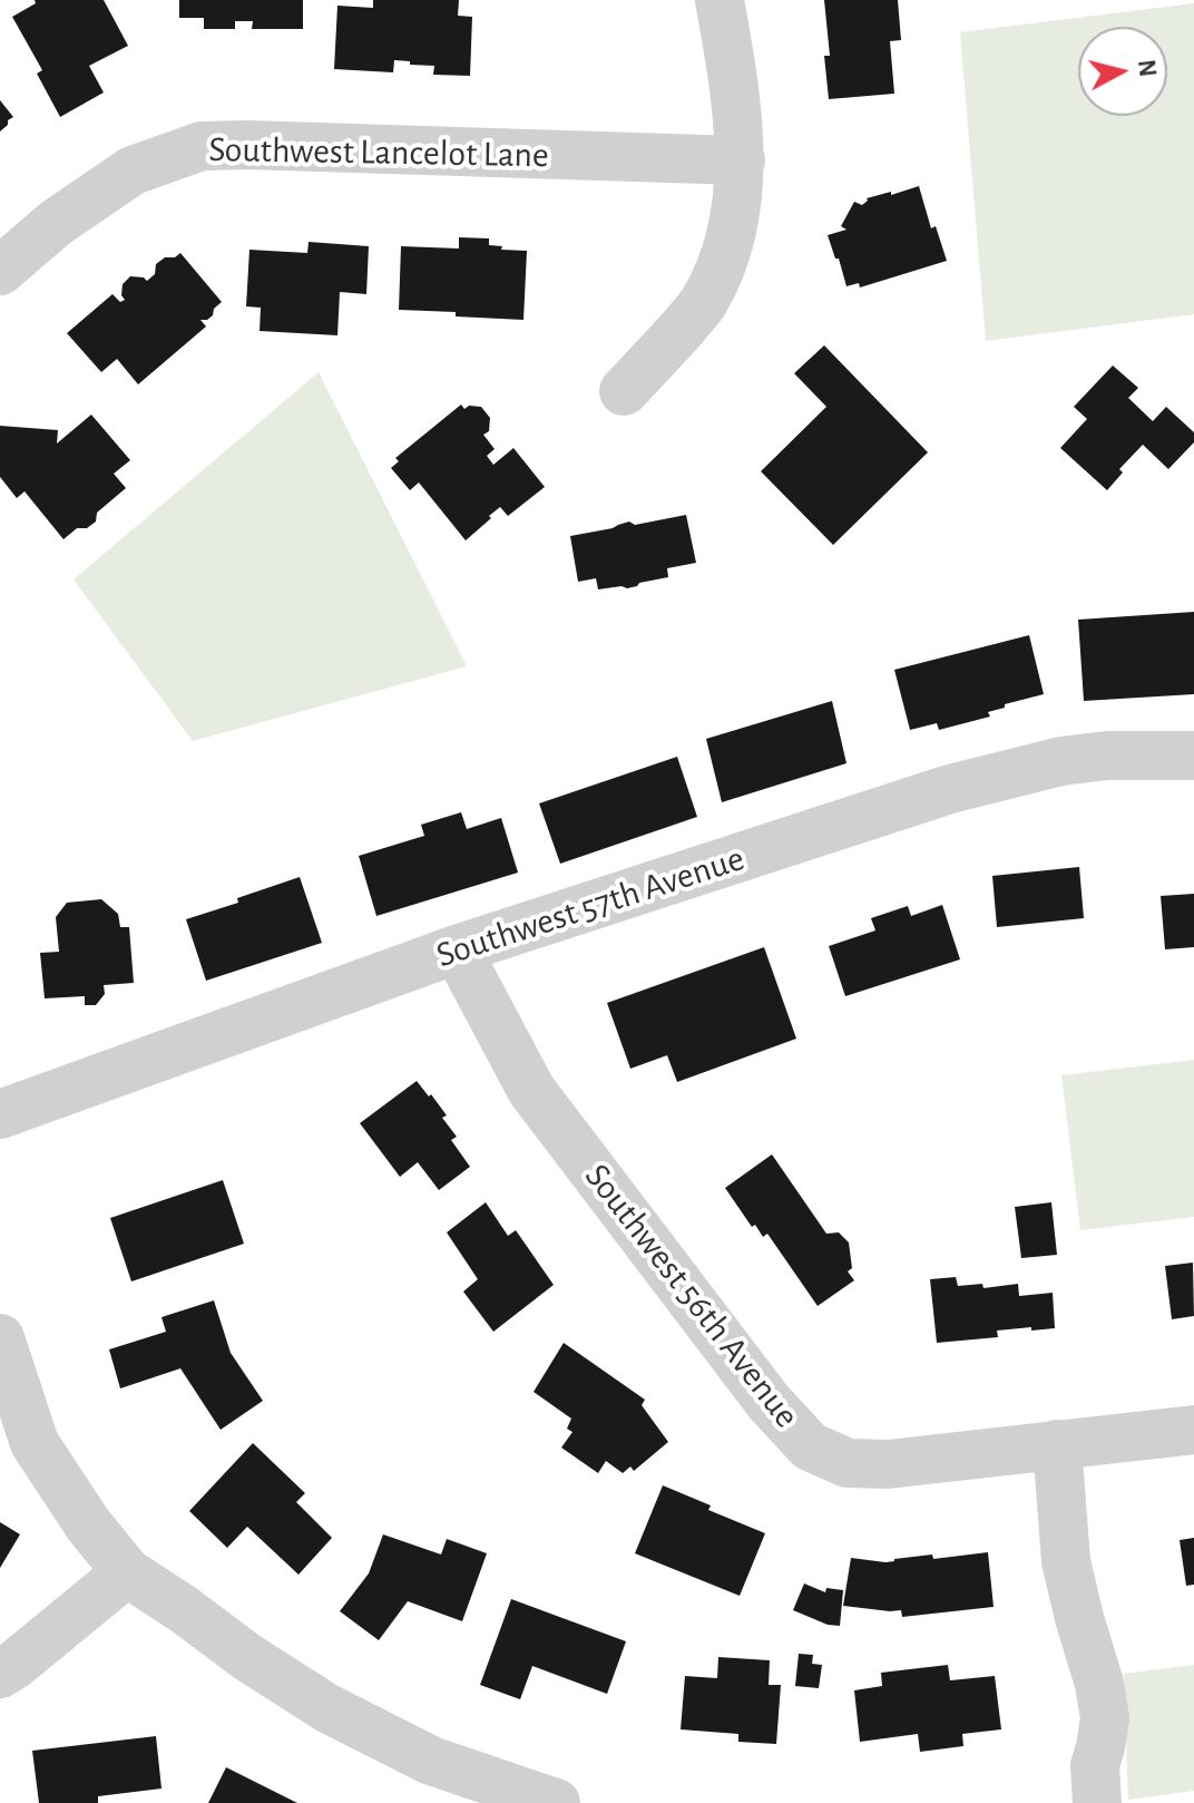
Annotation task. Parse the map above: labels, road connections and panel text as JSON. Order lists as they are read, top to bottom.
{
  "streets": {
    "street": ["Southwest Lancelot Lane", "Southwest 57th Avenue", "Southwest 56th Avenue"]
  },
  "crossings": [
    ["Southwest 57th Avenue", "Southwest 56th Avenue"]
  ],
  "north": "right"
}
